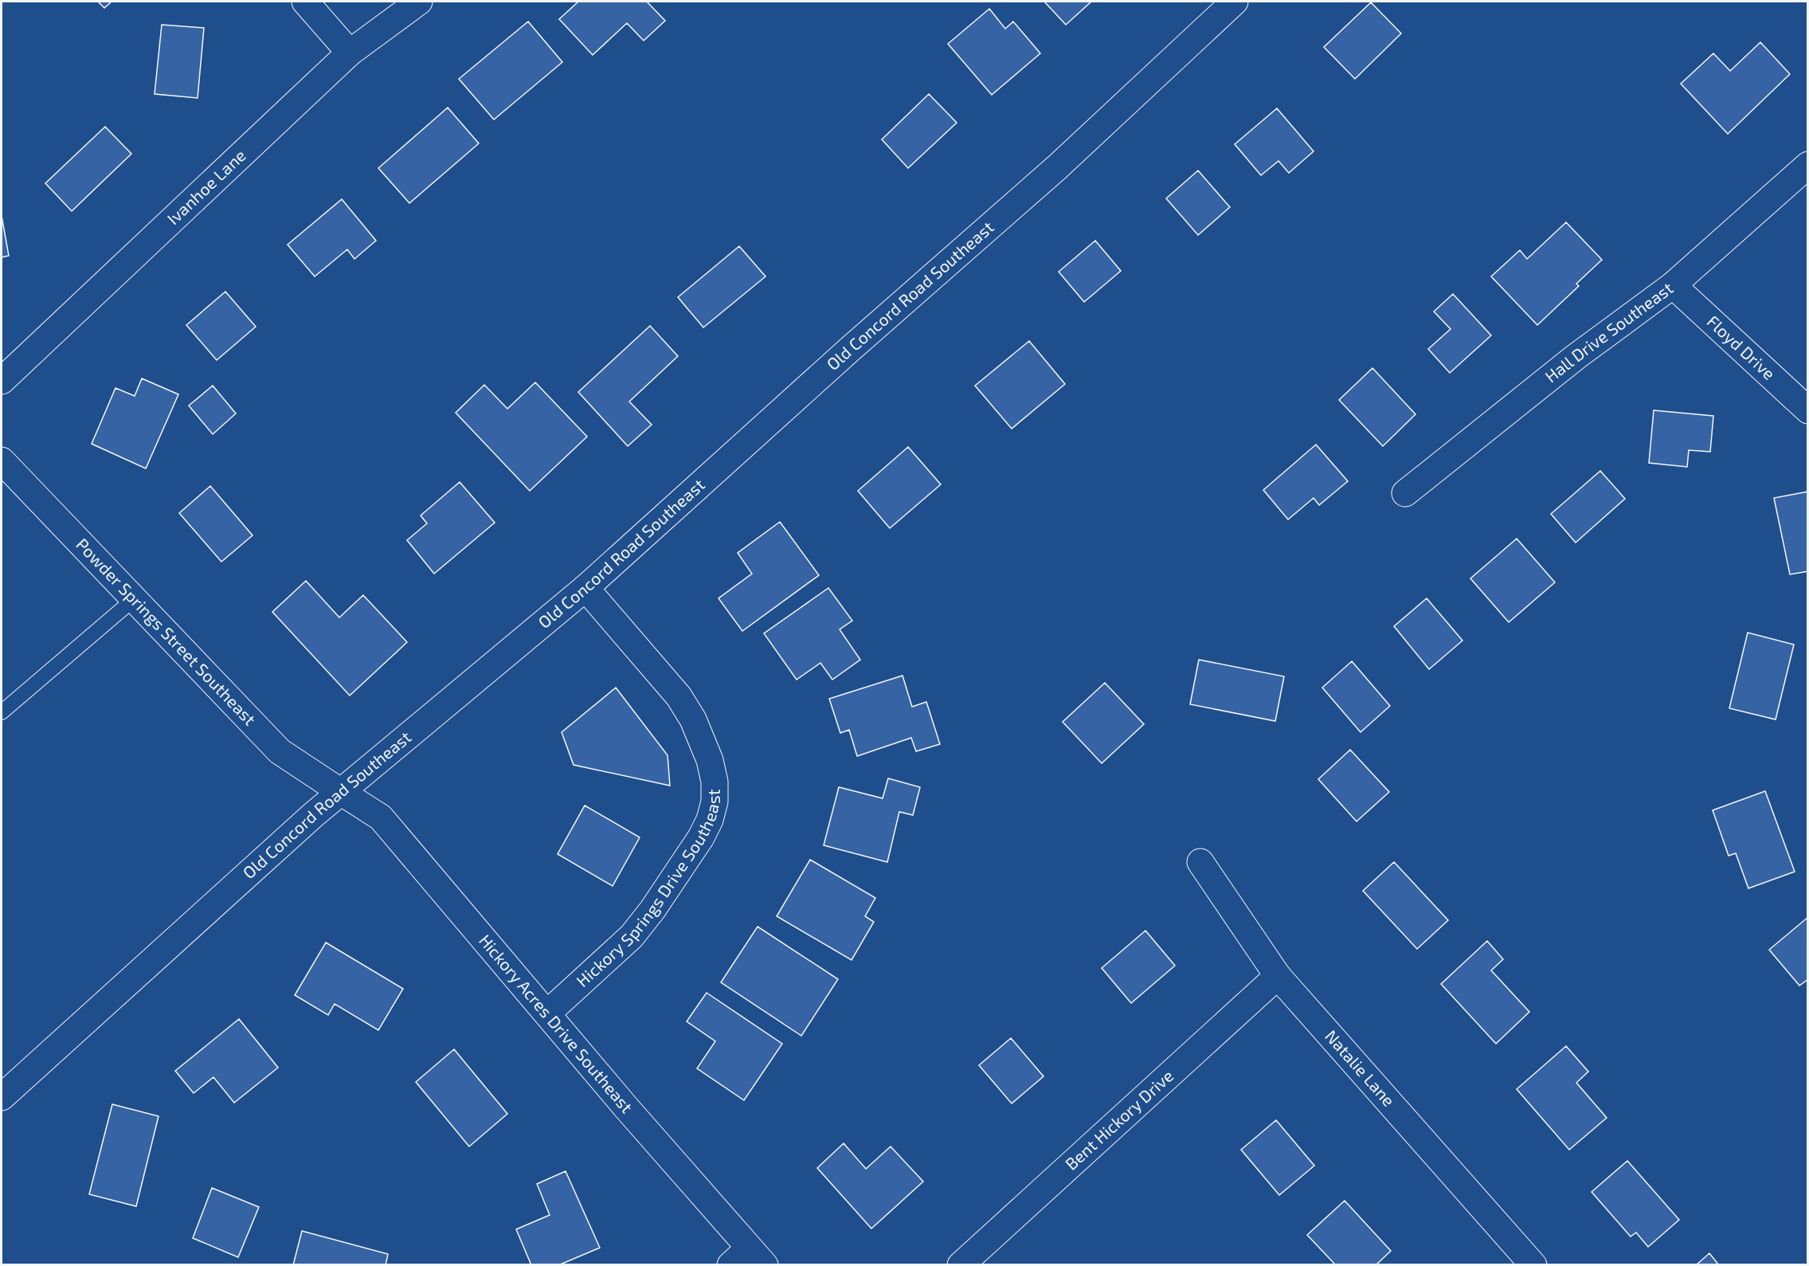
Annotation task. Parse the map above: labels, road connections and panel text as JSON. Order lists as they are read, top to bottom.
{
  "streets": {
    "street": [
      "Ivanhoe Lane",
      "Old Concord Road Southeast",
      "Hall Drive Southeast",
      "Floyd Drive",
      "Powder Springs Street Southeast",
      "Hickory Springs Drive Southeast",
      "Hickory Acres Drive Southeast",
      "Natalie Lane",
      "Bent Hickory Drive"
    ]
  },
  "crossings": [
    ["Old Concord Road Southeast", "Powder Springs Street Southeast"],
    ["Old Concord Road Southeast", "Hickory Springs Drive Southeast"],
    ["Old Concord Road Southeast", "Hickory Acres Drive Southeast"],
    ["Hall Drive Southeast", "Floyd Drive"],
    ["Powder Springs Street Southeast", "Hickory Acres Drive Southeast"],
    ["Hickory Springs Drive Southeast", "Hickory Acres Drive Southeast"],
    ["Natalie Lane", "Bent Hickory Drive"]
  ]
}
